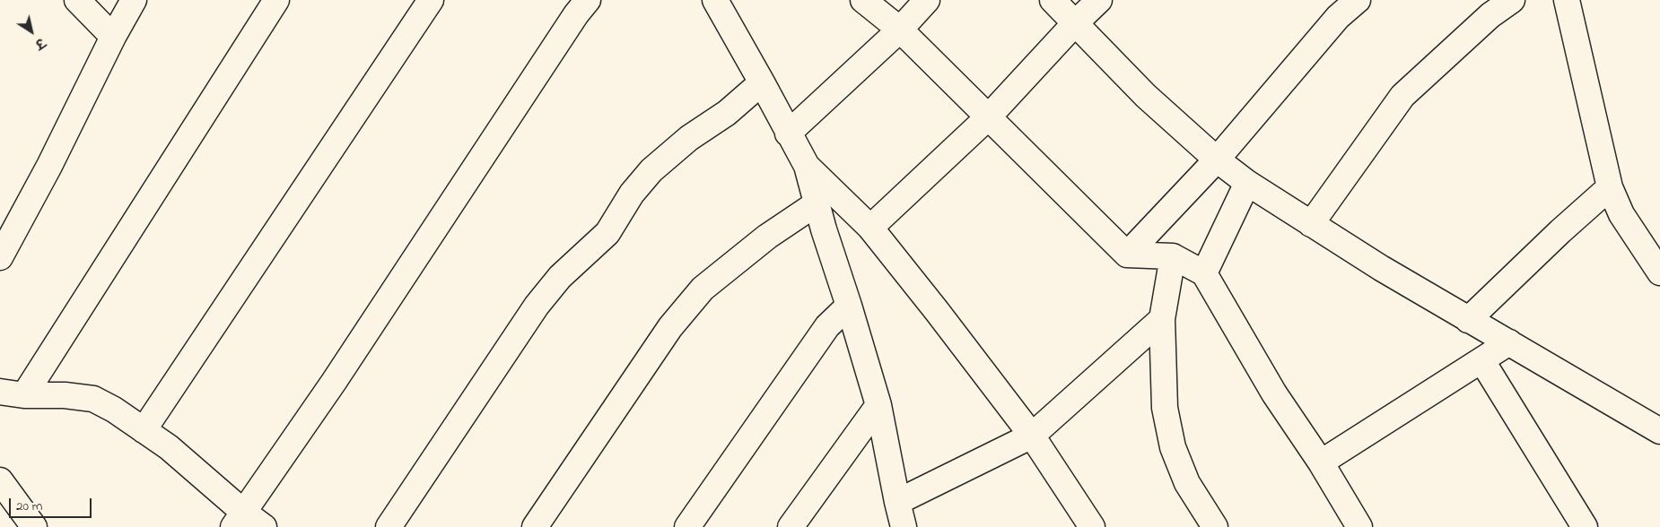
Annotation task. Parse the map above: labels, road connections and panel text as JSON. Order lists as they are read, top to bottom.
{
  "scale_bar": "20 m",
  "north": "bottom right"
}
